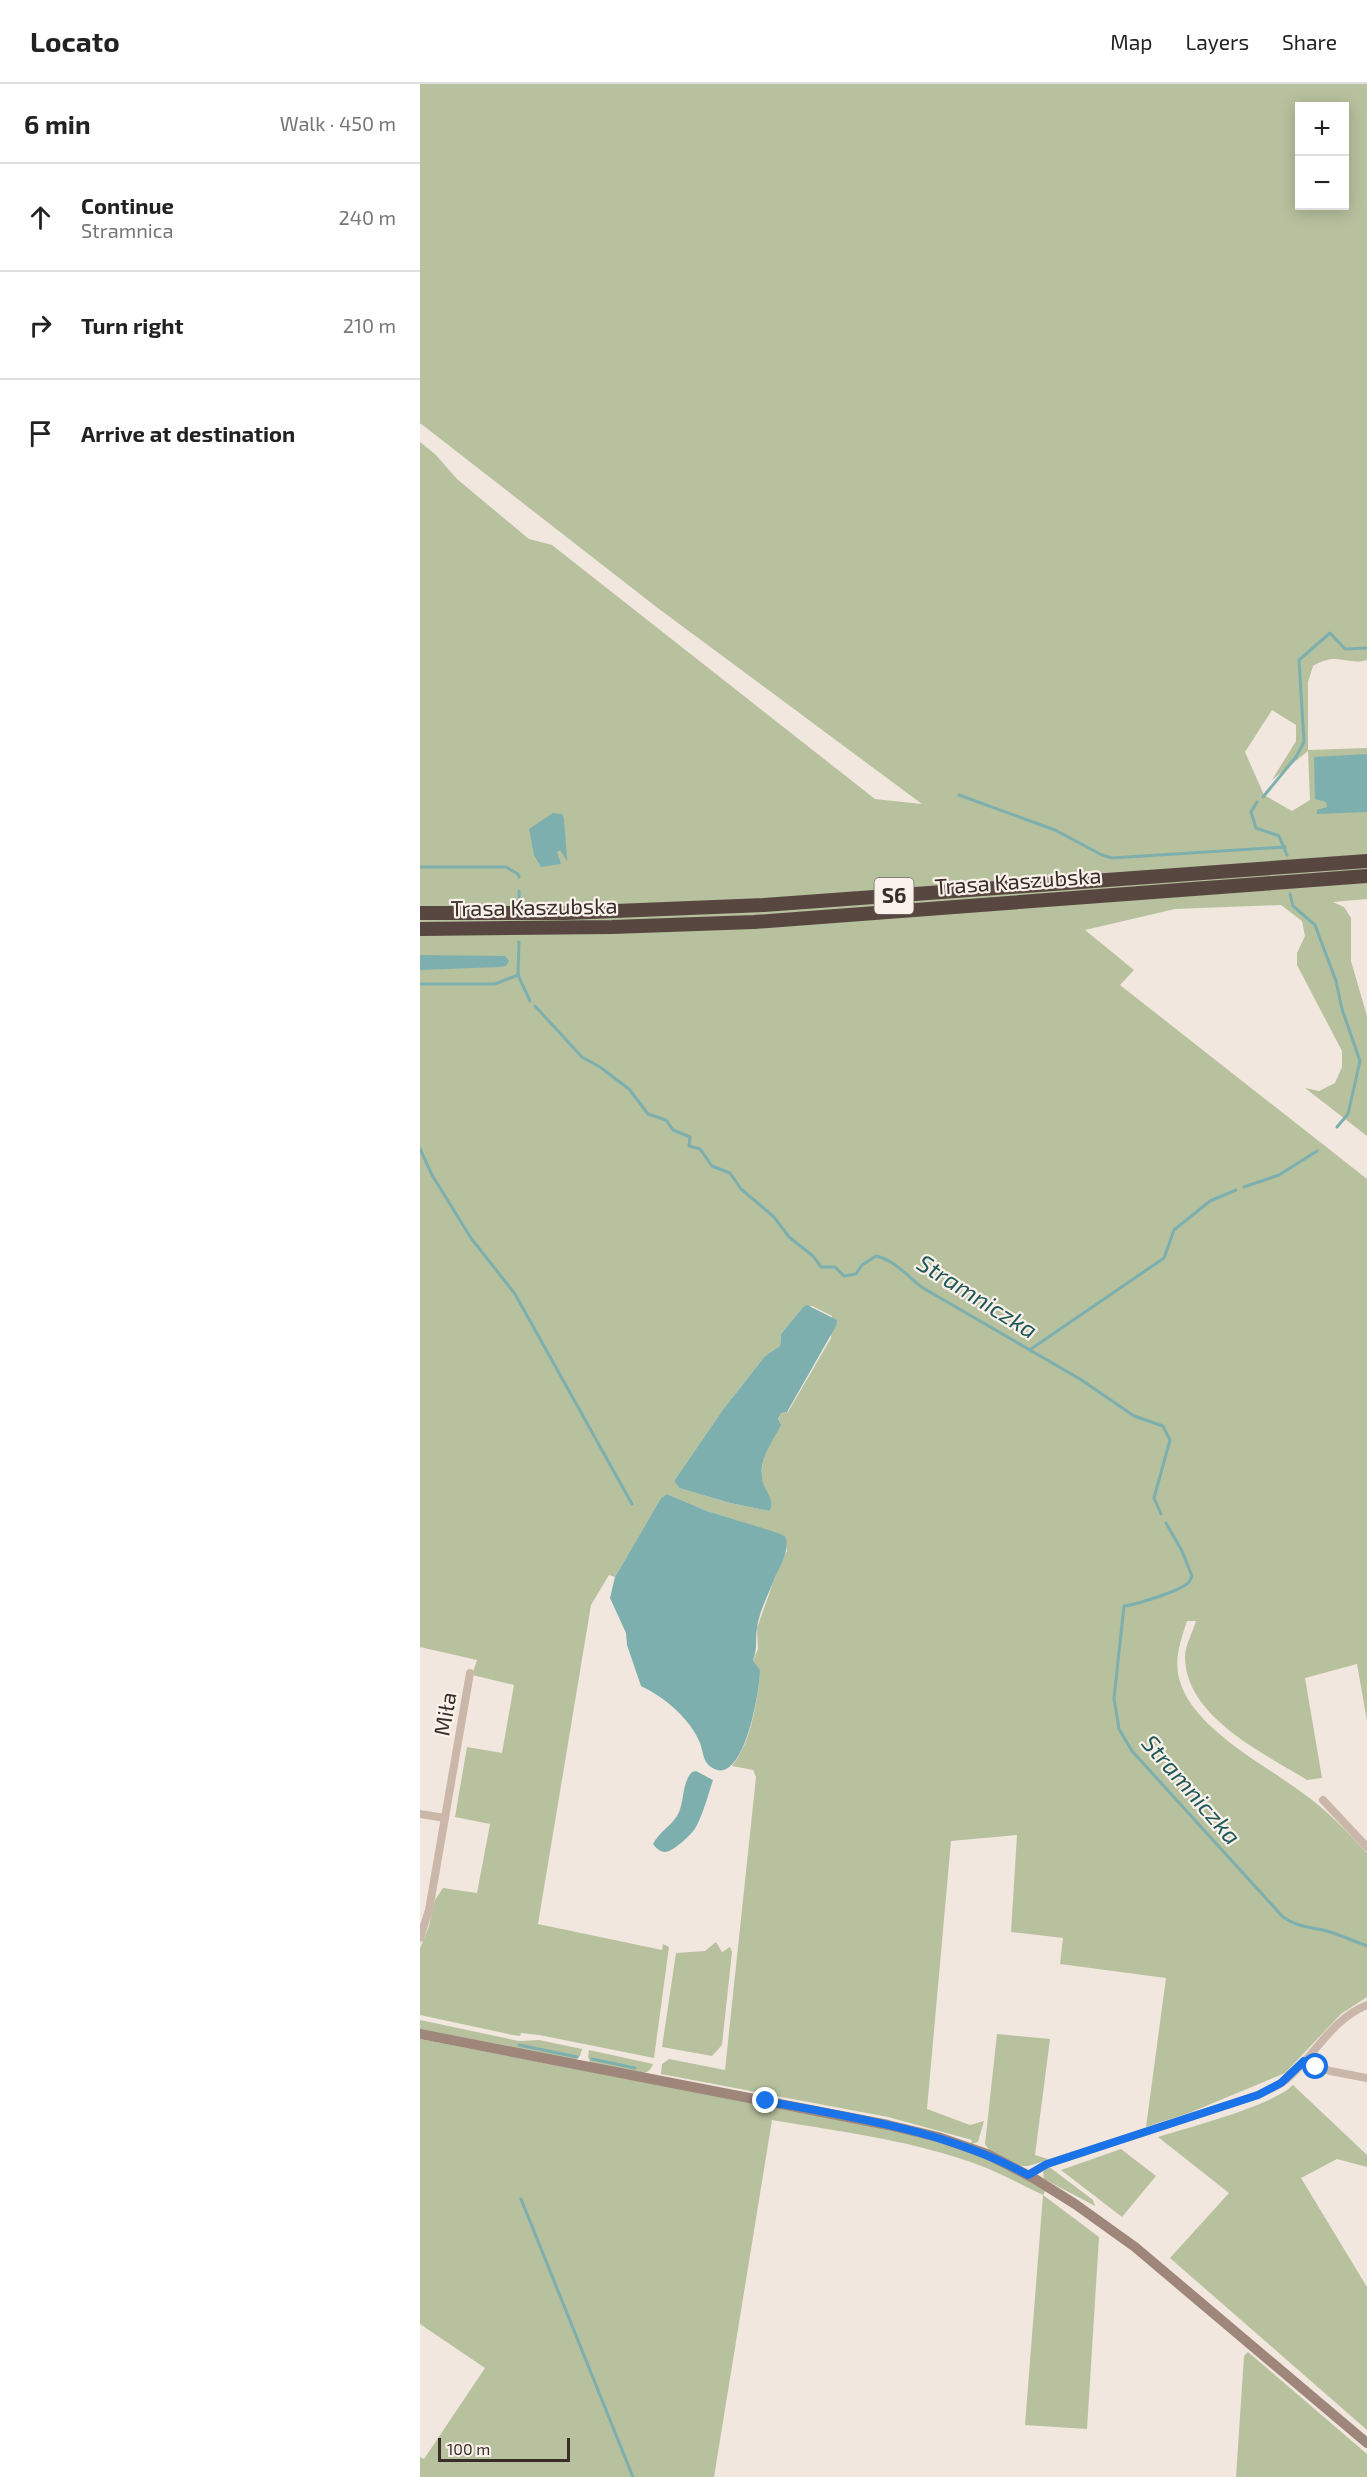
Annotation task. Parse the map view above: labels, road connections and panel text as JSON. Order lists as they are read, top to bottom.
{
  "streets": {
    "highway": ["Trasa Kaszubska", "S6"],
    "street": ["Miła"]
  },
  "water": ["Stramniczka"],
  "scale_bar": "100 m",
  "page": {
    "header": "Locato",
    "nav": ["Map", "Layers", "Share"],
    "heading": ["6 min", "Walk · 450 m"],
    "map_buttons": ["+", "−"],
    "list": [
      ["Continue", "Stramnica", "240 m"],
      ["Turn right", "210 m"],
      "Arrive at destination"
    ],
    "scale": "100 m"
  }
}
